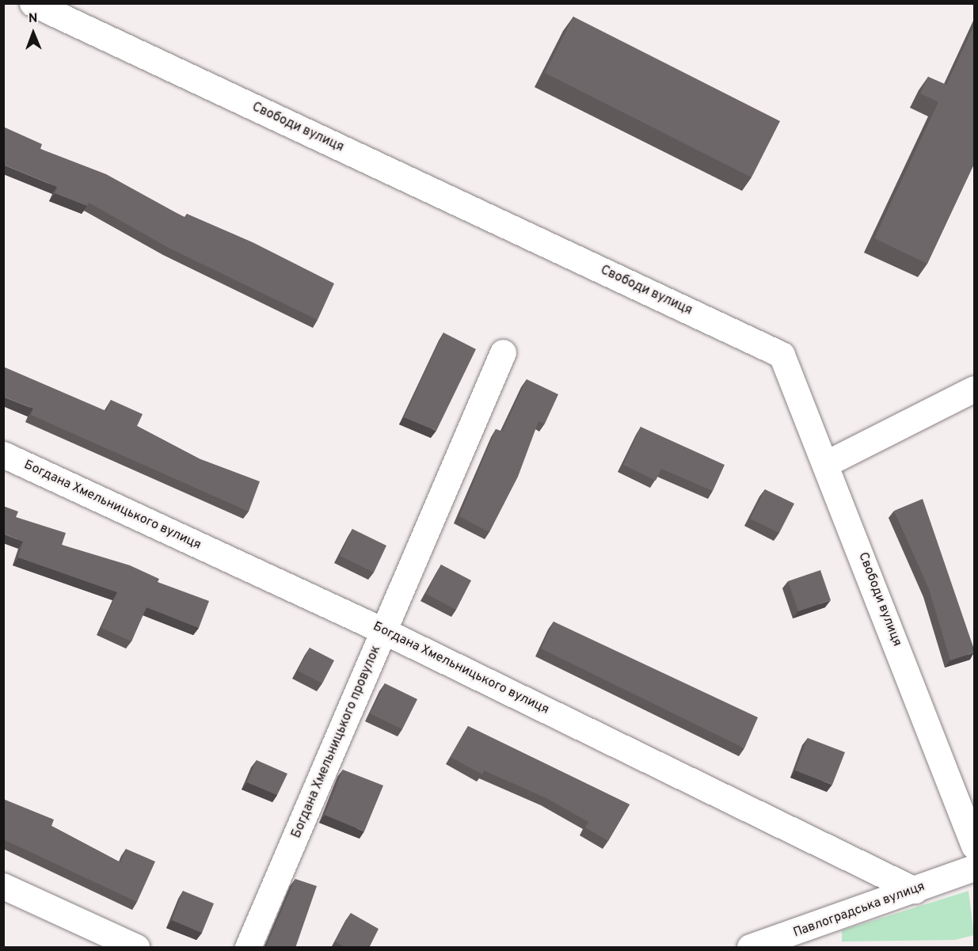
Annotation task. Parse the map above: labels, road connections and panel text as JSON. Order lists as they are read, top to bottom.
{
  "streets": {
    "street": [
      "Свободи вулиця",
      "Богдана Хмельницького вулиця",
      "Богдана Хмельницького провулок",
      "Павлоградська вулиця"
    ]
  },
  "crossings": [
    ["Богдана Хмельницького вулиця", "Богдана Хмельницького провулок"],
    ["Богдана Хмельницького вулиця", "Павлоградська вулиця"]
  ],
  "north": "top"
}
